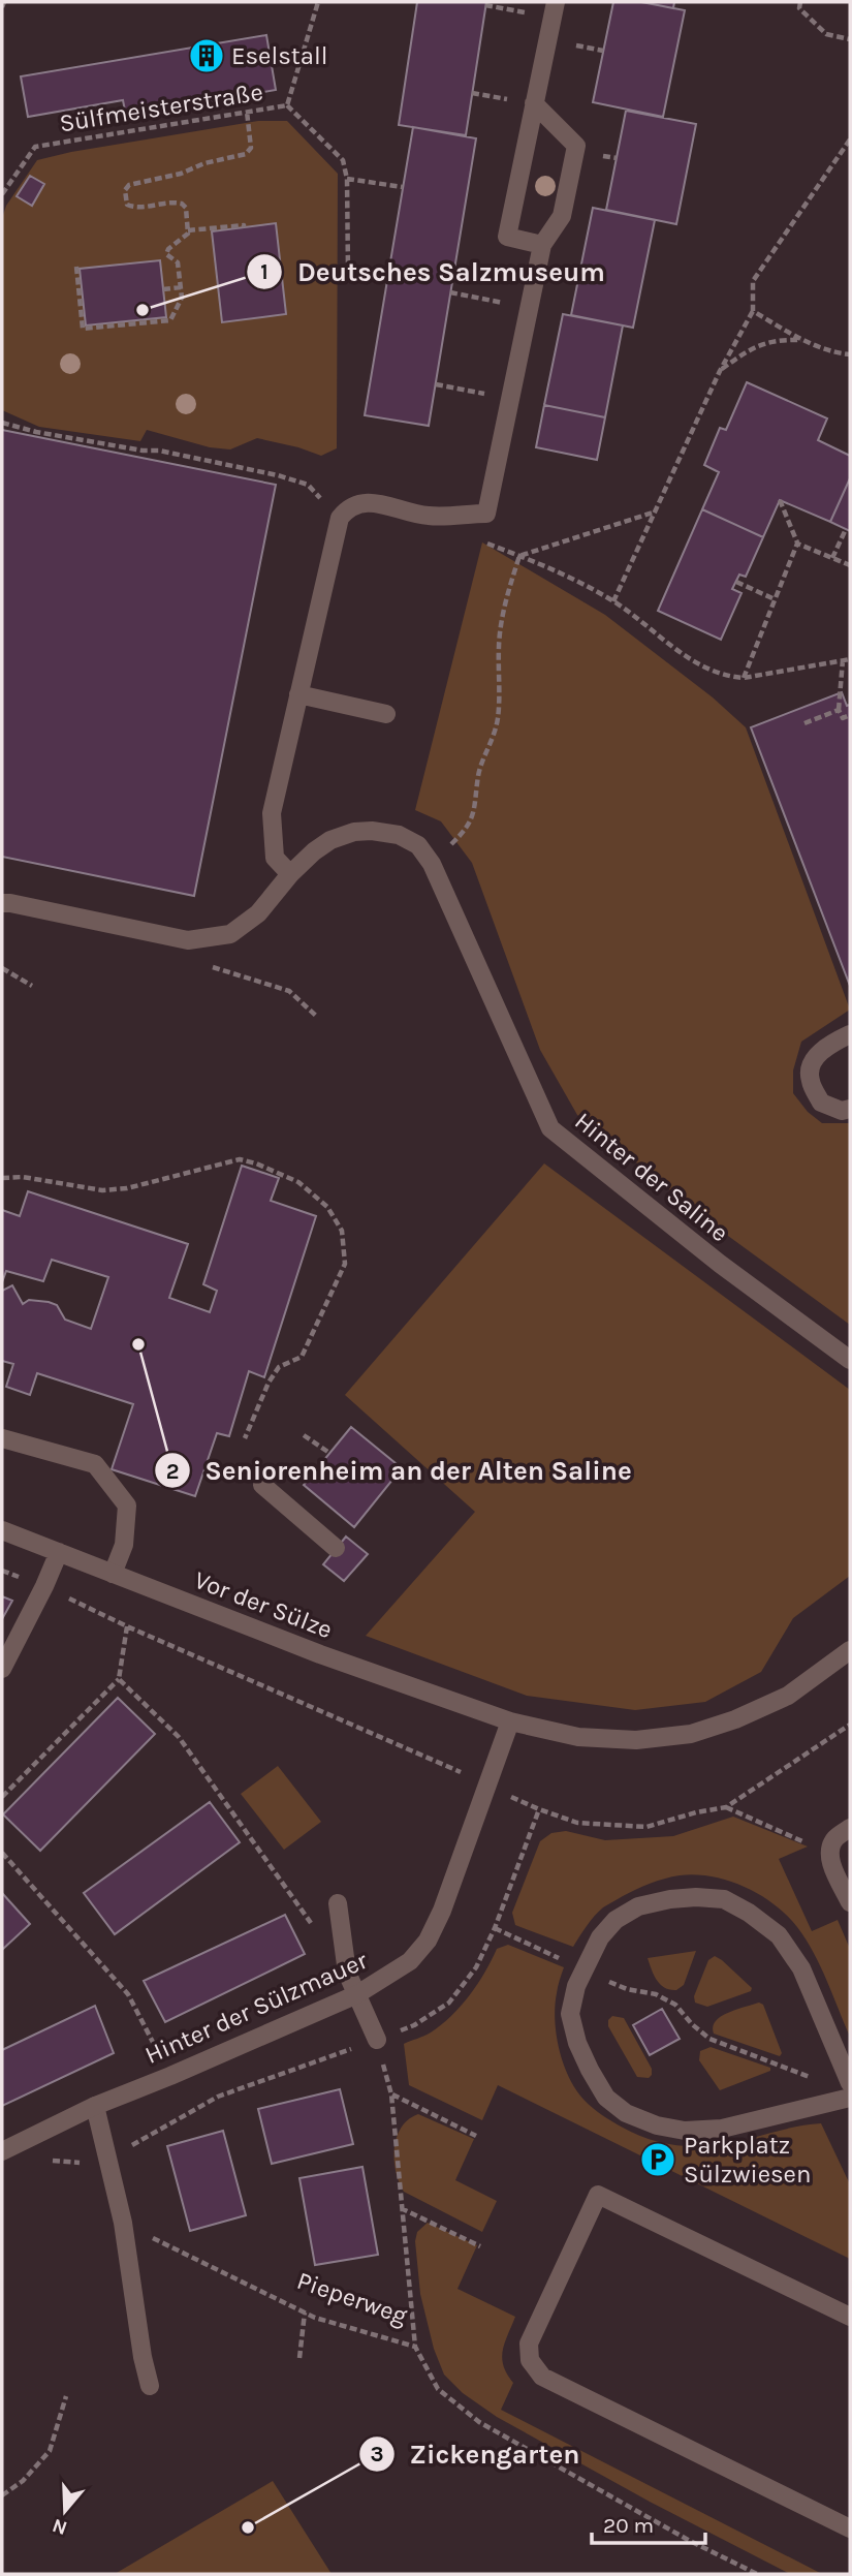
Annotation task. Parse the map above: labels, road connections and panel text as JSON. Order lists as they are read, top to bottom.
{
  "streets": {
    "street": ["Hinter der Saline", "Vor der Sülze", "Hinter der Sülzmauer"],
    "path": ["Sülfmeisterstraße", "Pieperweg"]
  },
  "crossings": [
    ["Vor der Sülze", "Hinter der Sülzmauer"]
  ],
  "places": {
    "building": ["Eselstall"],
    "other": ["Deutsches Salzmuseum", "Seniorenheim an der Alten Saline", "Zickengarten"],
    "parking": ["Parkplatz Sülzwiesen"]
  },
  "scale_bar": "20 m",
  "north": "bottom"
}
